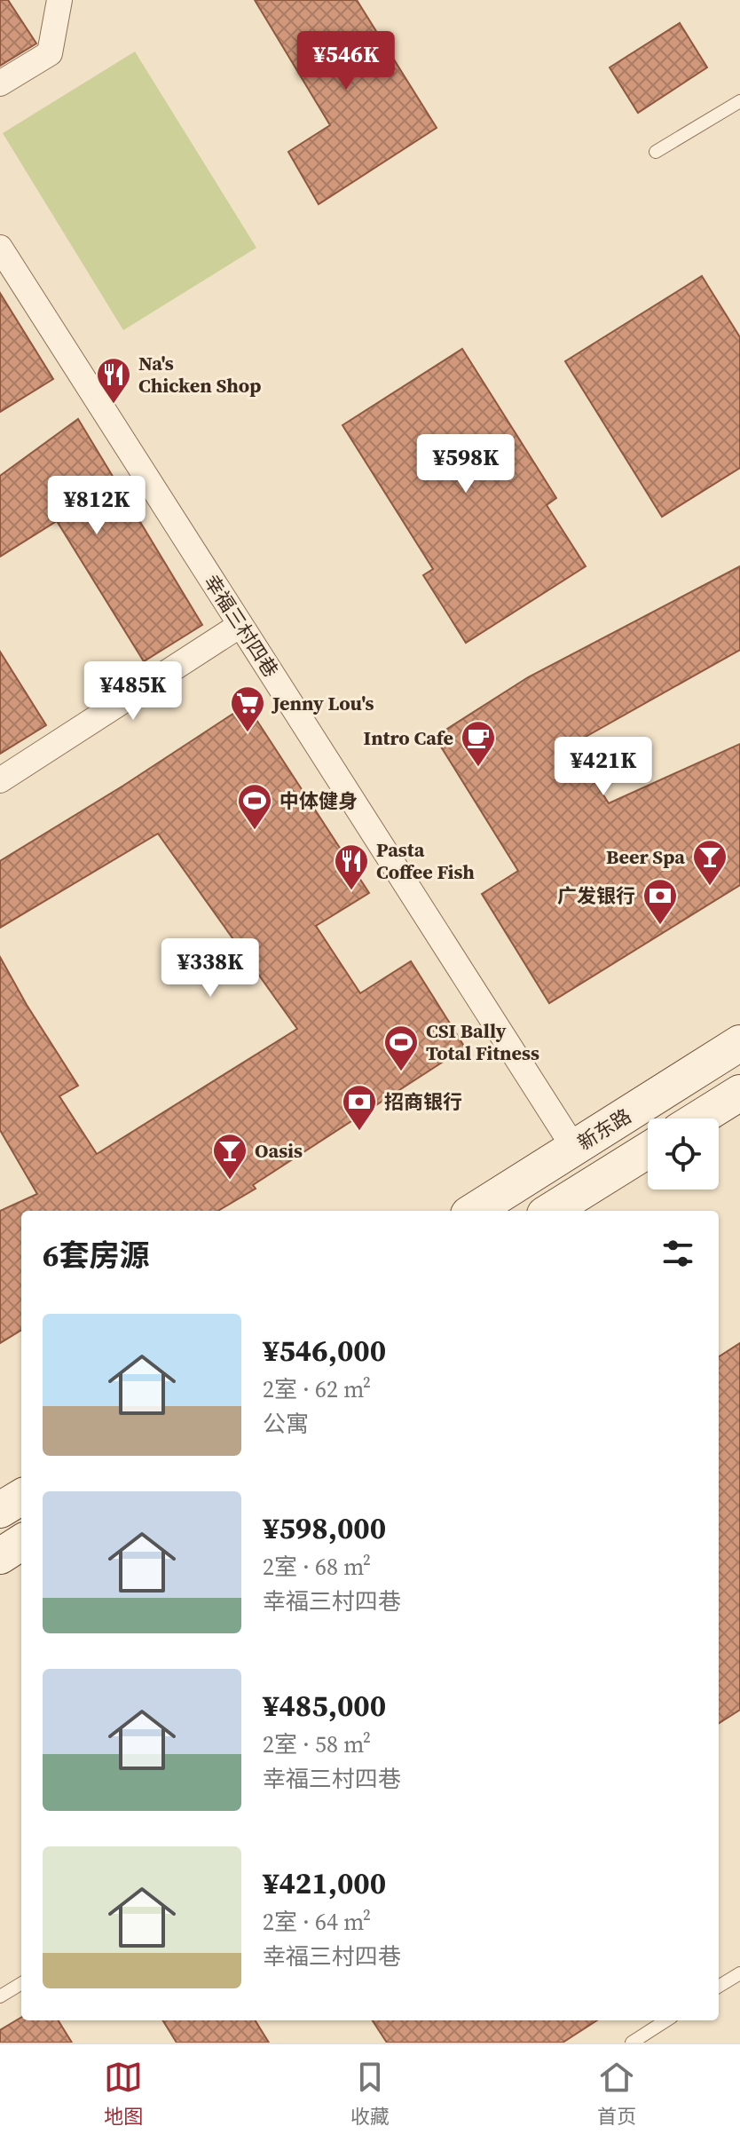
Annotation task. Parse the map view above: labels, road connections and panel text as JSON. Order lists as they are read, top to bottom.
{
  "streets": {
    "main road": ["新东路"],
    "street": ["幸福三村四巷"]
  },
  "crossings": [
    ["幸福三村四巷", "新东路"]
  ],
  "places": {
    "restaurant": ["Na's Chicken Shop", "Pasta Coffee Fish"],
    "supermarket": ["Jenny Lou's"],
    "cafe": ["Intro Cafe"],
    "sports": ["中体健身", "CSI Bally Total Fitness"],
    "bar": ["Beer Spa", "Oasis"],
    "bank": ["广发银行", "招商银行"]
  },
  "page": {
    "price": [
      "¥546K",
      "¥598K",
      "¥812K",
      "¥485K",
      "¥421K",
      "¥338K"
    ],
    "heading": "6套房源",
    "list": [
      {
        "name": "¥546,000",
        "note": "2室 · 62 m² · 公寓"
      },
      {
        "name": "¥598,000",
        "note": "2室 · 68 m² · 幸福三村四巷"
      },
      {
        "name": "¥485,000",
        "note": "2室 · 58 m² · 幸福三村四巷"
      },
      {
        "name": "¥421,000",
        "note": "2室 · 64 m² · 幸福三村四巷"
      }
    ],
    "tabs": ["地图", "收藏", "首页"]
  }
}
